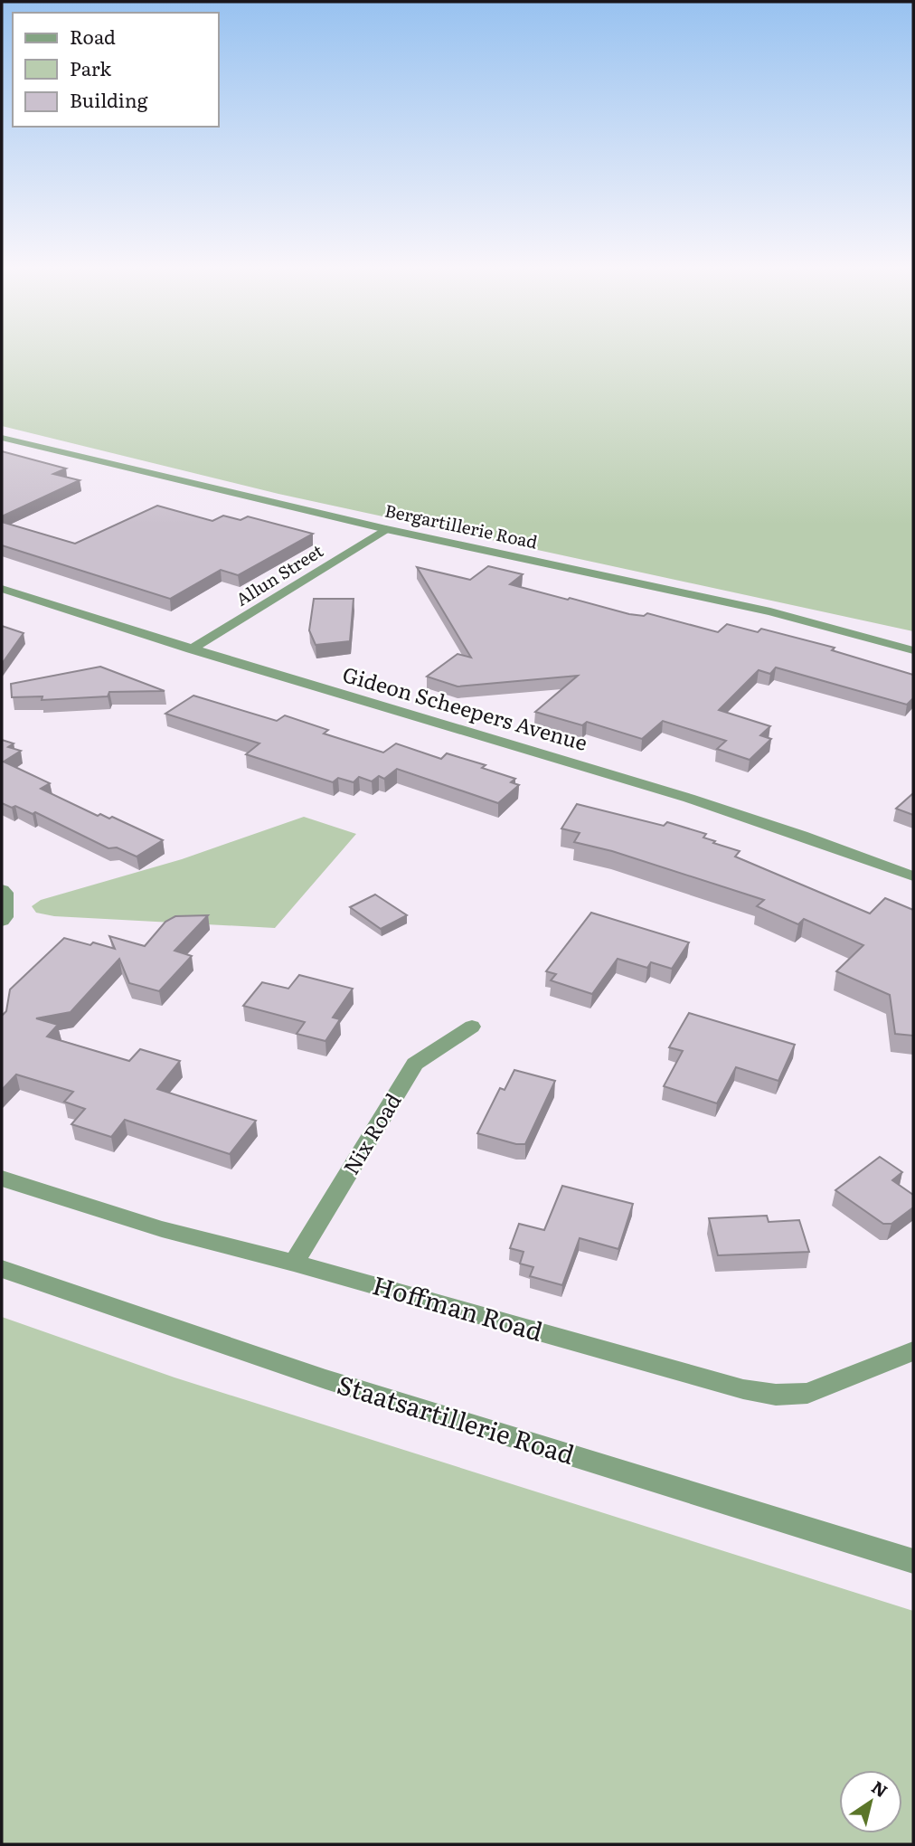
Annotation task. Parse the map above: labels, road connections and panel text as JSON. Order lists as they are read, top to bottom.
{
  "streets": {
    "street": [
      "Bergartillerie Road",
      "Allun Street",
      "Gideon Scheepers Avenue",
      "Nix Road",
      "Hoffman Road",
      "Staatsartillerie Road"
    ]
  },
  "crossings": [
    ["Bergartillerie Road", "Allun Street"],
    ["Allun Street", "Gideon Scheepers Avenue"],
    ["Nix Road", "Hoffman Road"]
  ],
  "legend": ["Road", "Park", "Building"],
  "north": "top right"
}
